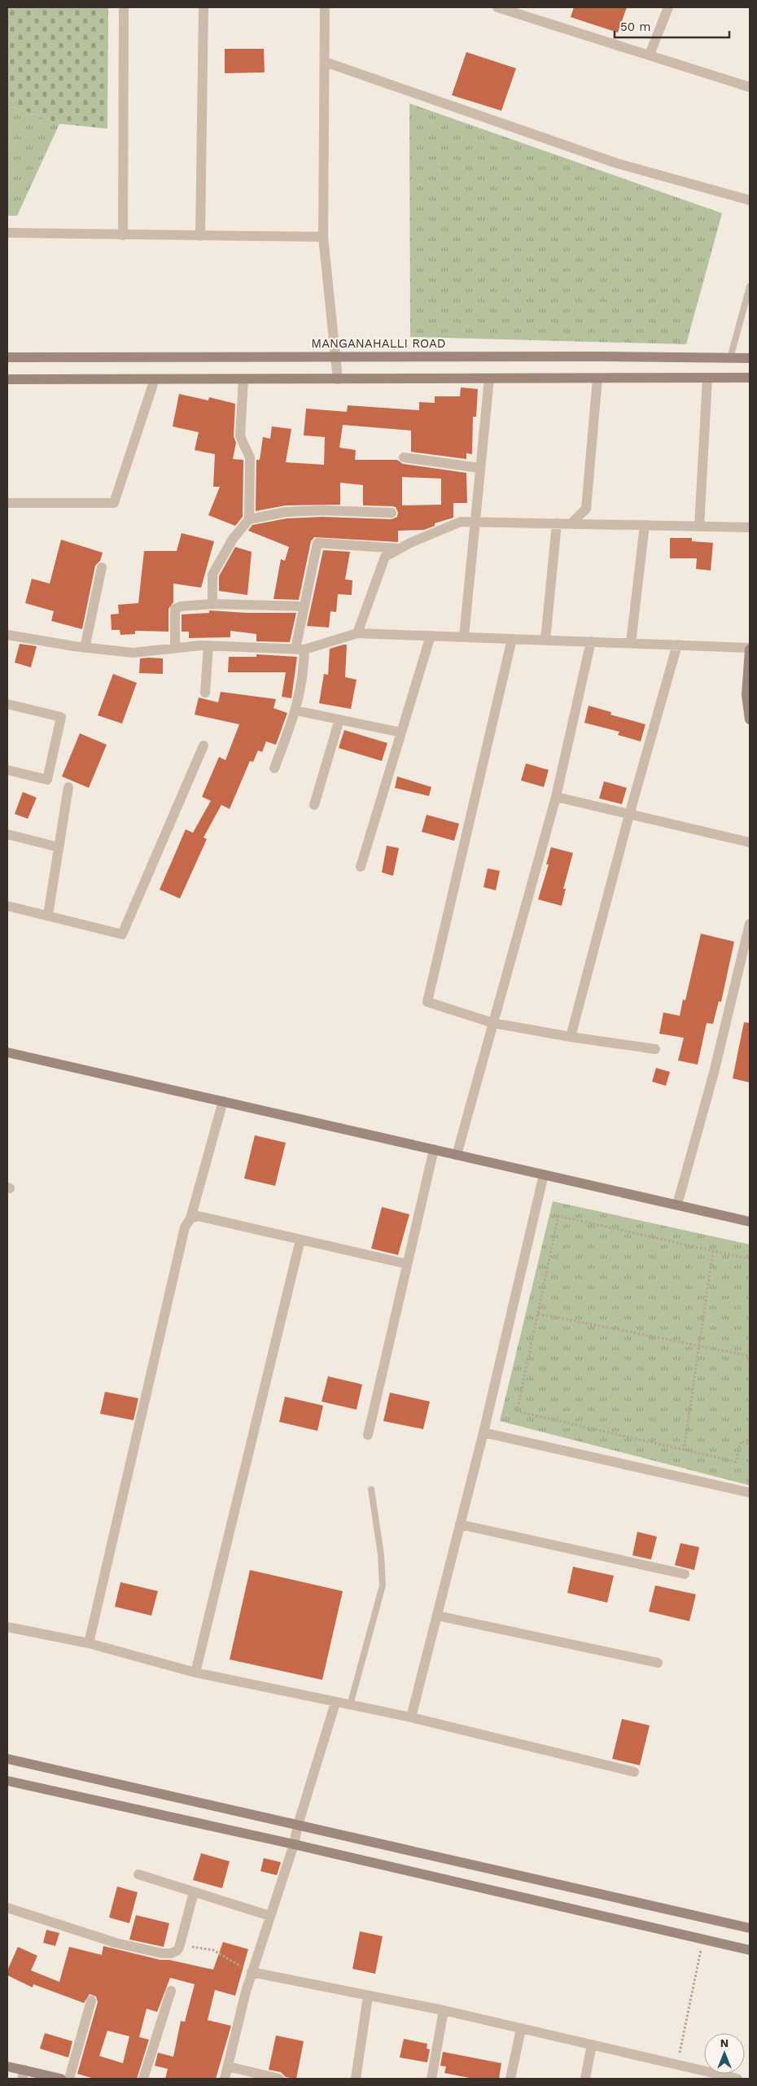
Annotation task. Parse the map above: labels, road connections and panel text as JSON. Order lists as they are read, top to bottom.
{
  "streets": {
    "street": ["MANGANAHALLI ROAD"]
  },
  "scale_bar": "50 m",
  "north": "top"
}
